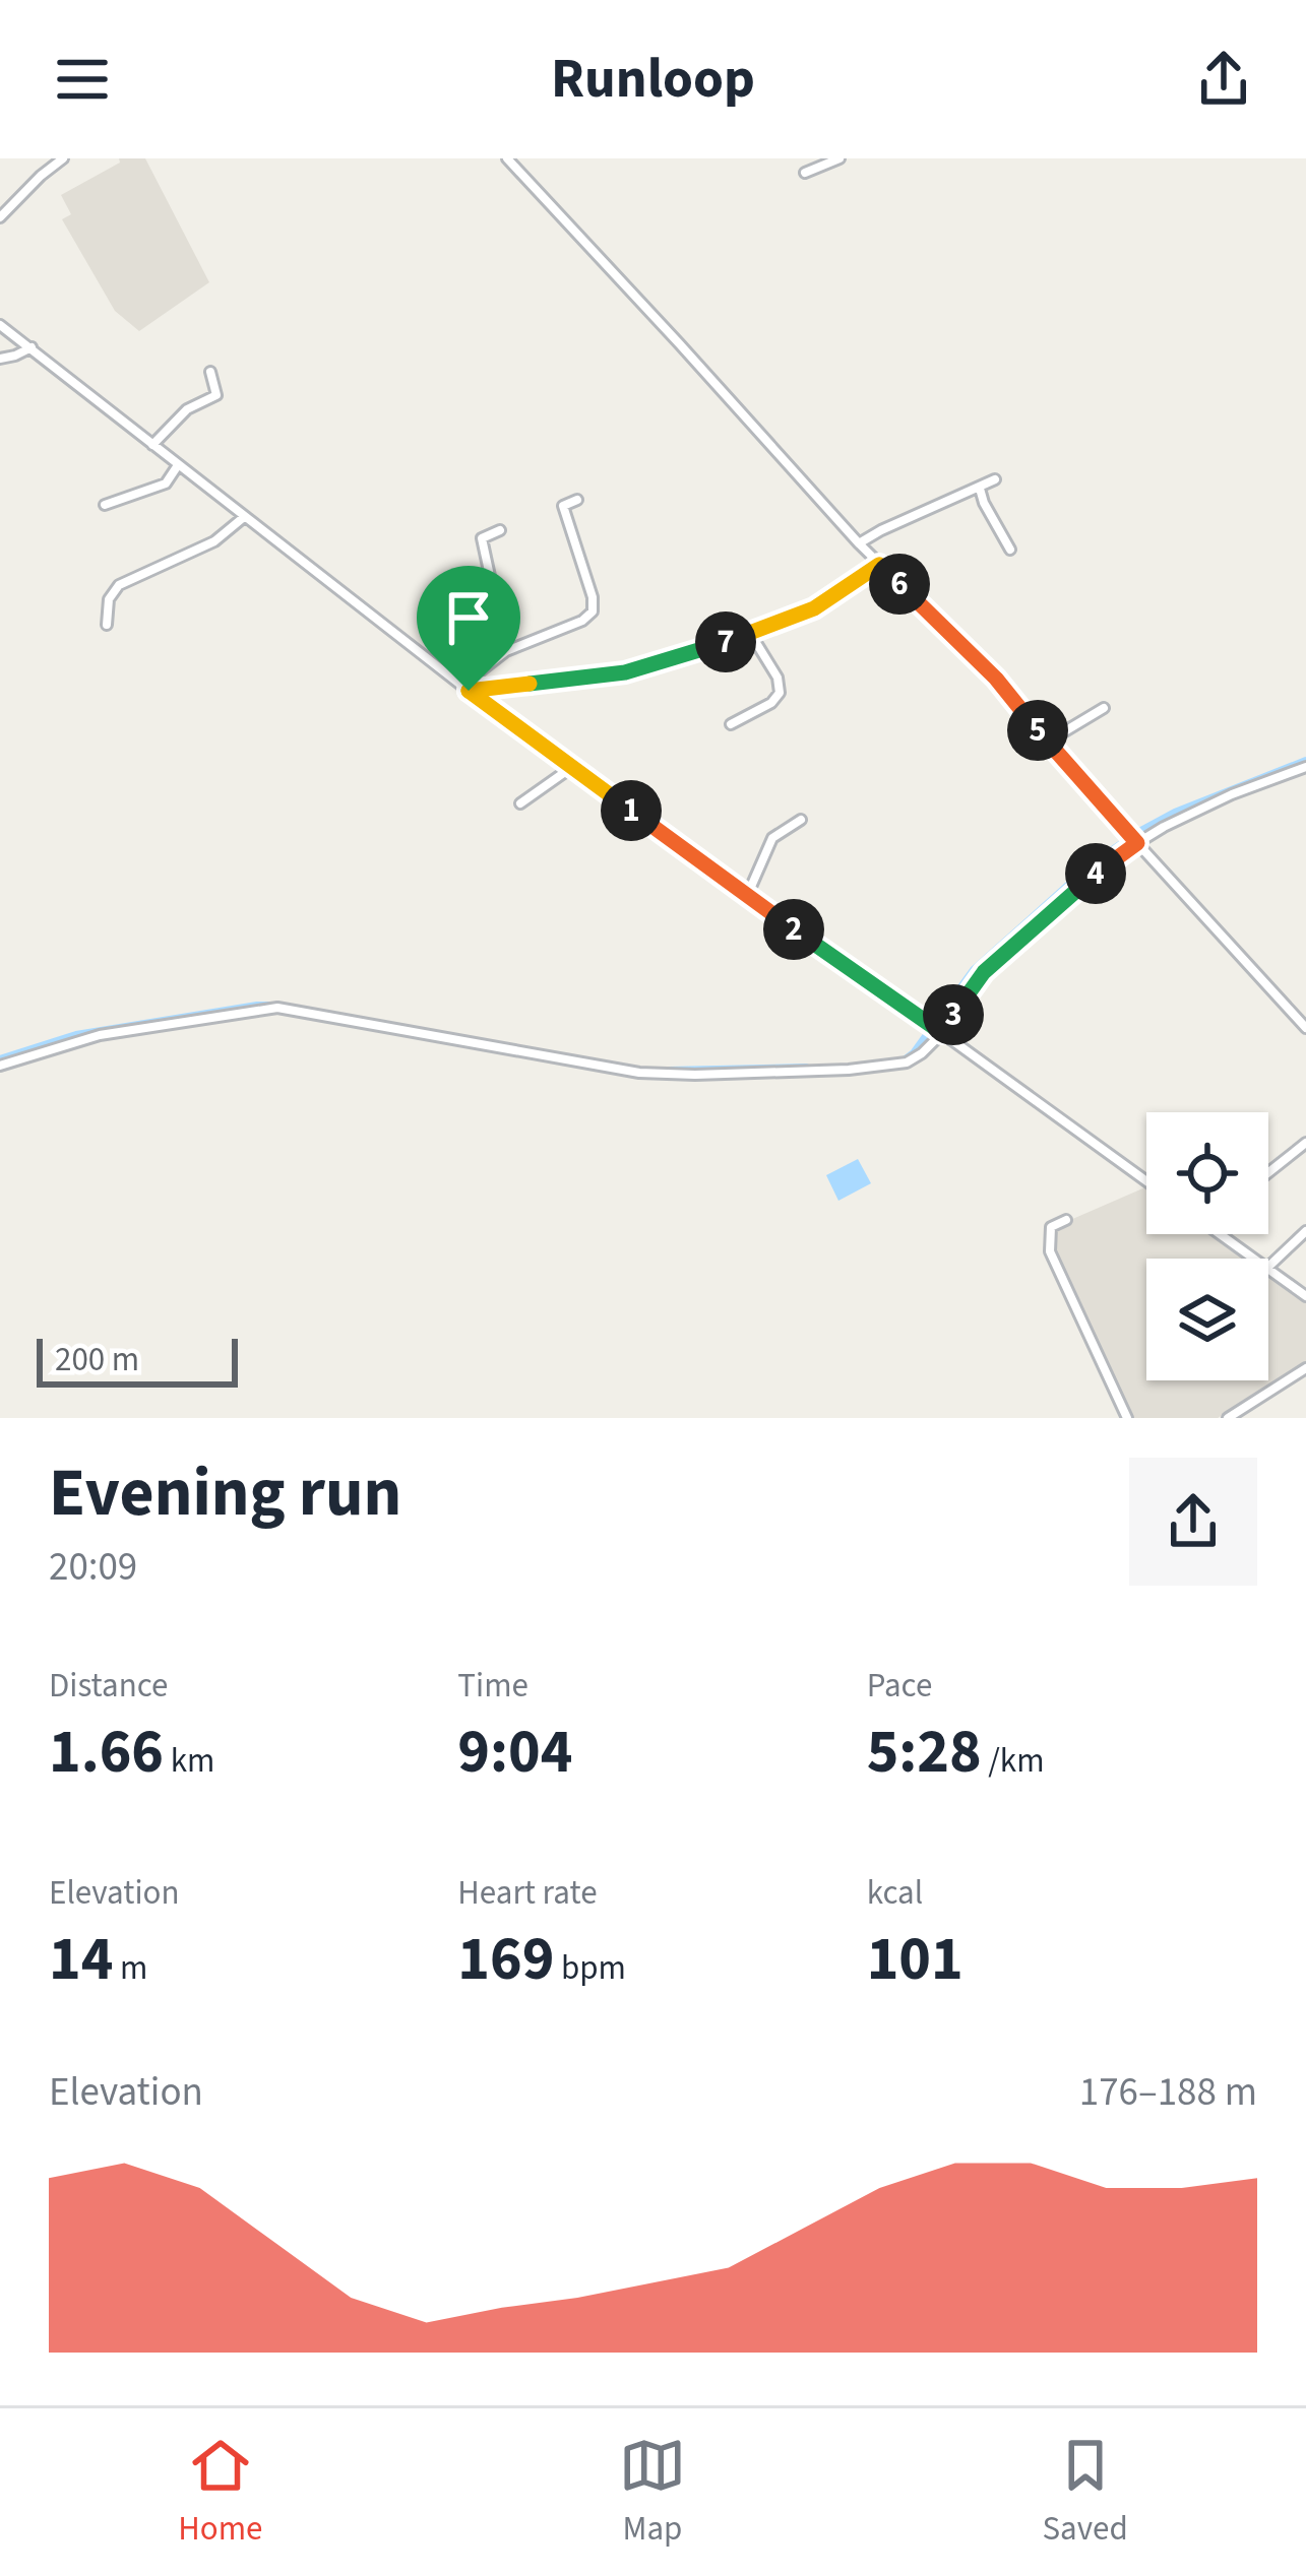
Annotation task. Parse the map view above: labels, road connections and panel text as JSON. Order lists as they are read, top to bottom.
{
  "scale_bar": "200 m",
  "page": {
    "header": "Runloop",
    "pins": [
      "6",
      "7",
      "5",
      "1",
      "4",
      "2",
      "3"
    ],
    "scale": "200 m",
    "heading": ["Evening run", "20:09"],
    "stats": [
      ["Distance", "1.66 km"],
      ["Time", "9:04"],
      ["Pace", "5:28 /km"],
      ["Elevation", "14 m"],
      ["Heart rate", "169 bpm"],
      ["kcal", "101"]
    ],
    "chart": ["Elevation", "176–188 m"],
    "tabs": ["Home", "Map", "Saved"]
  }
}
